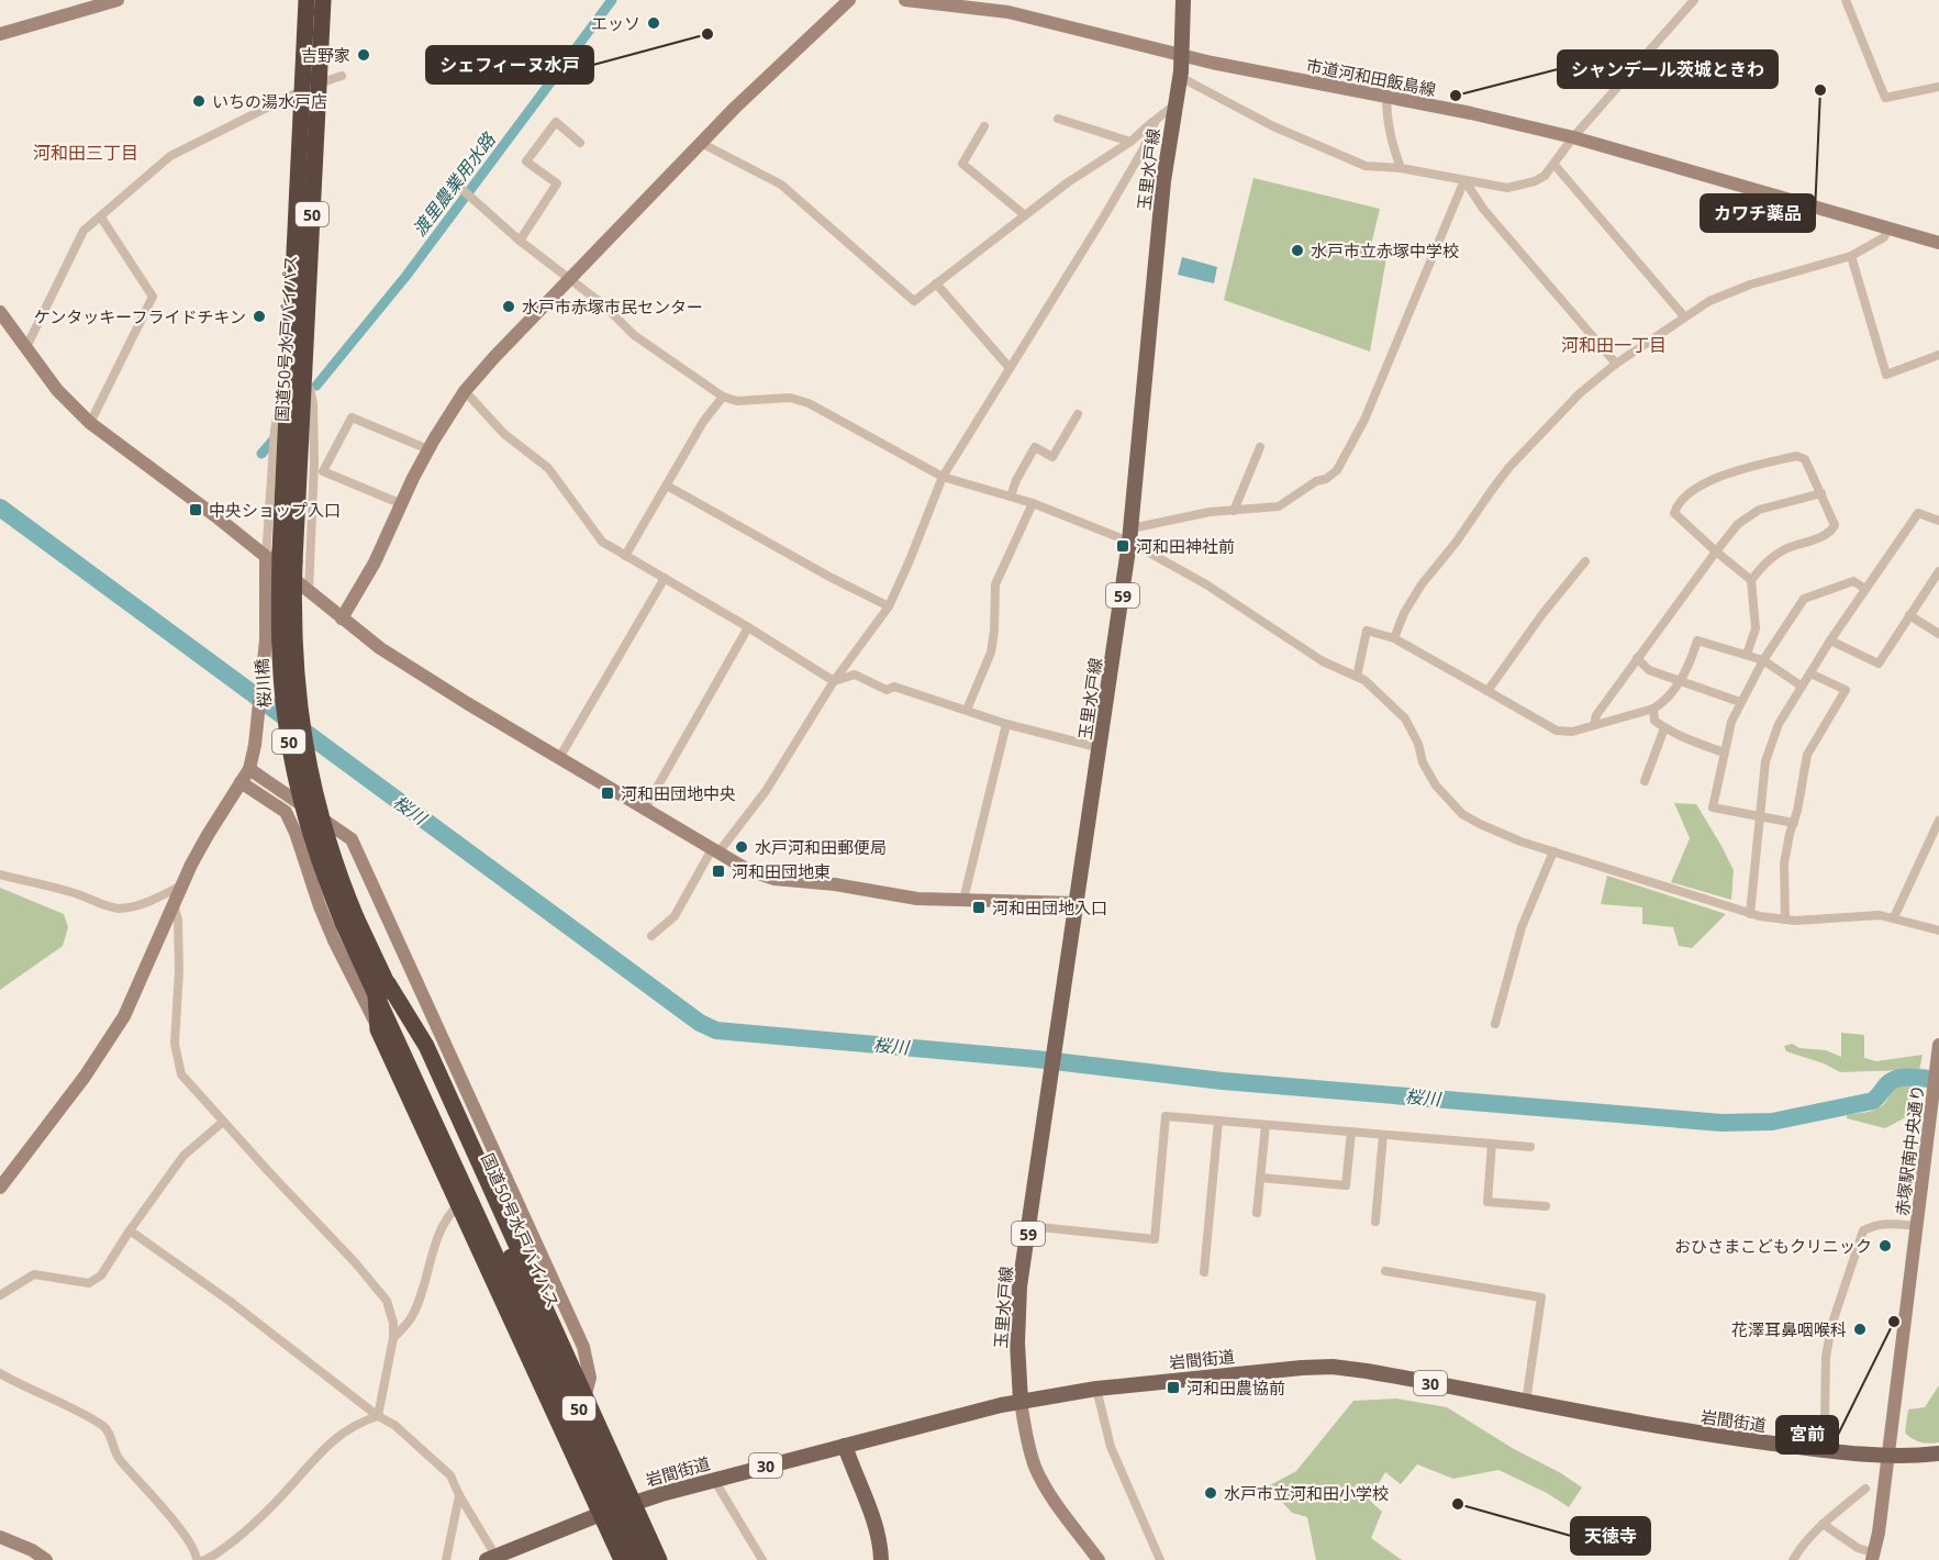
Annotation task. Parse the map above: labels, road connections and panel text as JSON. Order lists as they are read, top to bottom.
{
  "streets": {
    "highway": ["50", "国道50号水戸バイパス", "桜川橋"],
    "main road": [
      "玉里水戸線",
      "59",
      "岩間街道",
      "30"
    ],
    "street": ["市道河和田飯島線", "赤塚駅南中央通り"]
  },
  "crossings": [
    ["市道河和田飯島線", "玉里水戸線"],
    ["玉里水戸線", "岩間街道"],
    ["国道50号水戸バイパス", "桜川橋"],
    ["赤塚駅南中央通り", "岩間街道"]
  ],
  "districts": ["河和田三丁目", "河和田一丁目"],
  "water": ["渡里農業用水路", "桜川"],
  "places": {
    "other": [
      "エッソ",
      "シェフィーヌ水戸",
      "吉野家",
      "カワチ薬品",
      "シャンデール茨城ときわ",
      "いちの湯水戸店",
      "水戸市立赤塚中学校",
      "水戸市赤塚市民センター",
      "ケンタッキーフライドチキン",
      "水戸河和田郵便局",
      "おひさまこどもクリニック",
      "宮前",
      "花澤耳鼻咽喉科",
      "水戸市立河和田小学校",
      "天徳寺"
    ],
    "transit": [
      "中央ショップ入口",
      "河和田神社前",
      "河和田団地中央",
      "河和田団地東",
      "河和田団地入口",
      "河和田農協前"
    ]
  }
}
